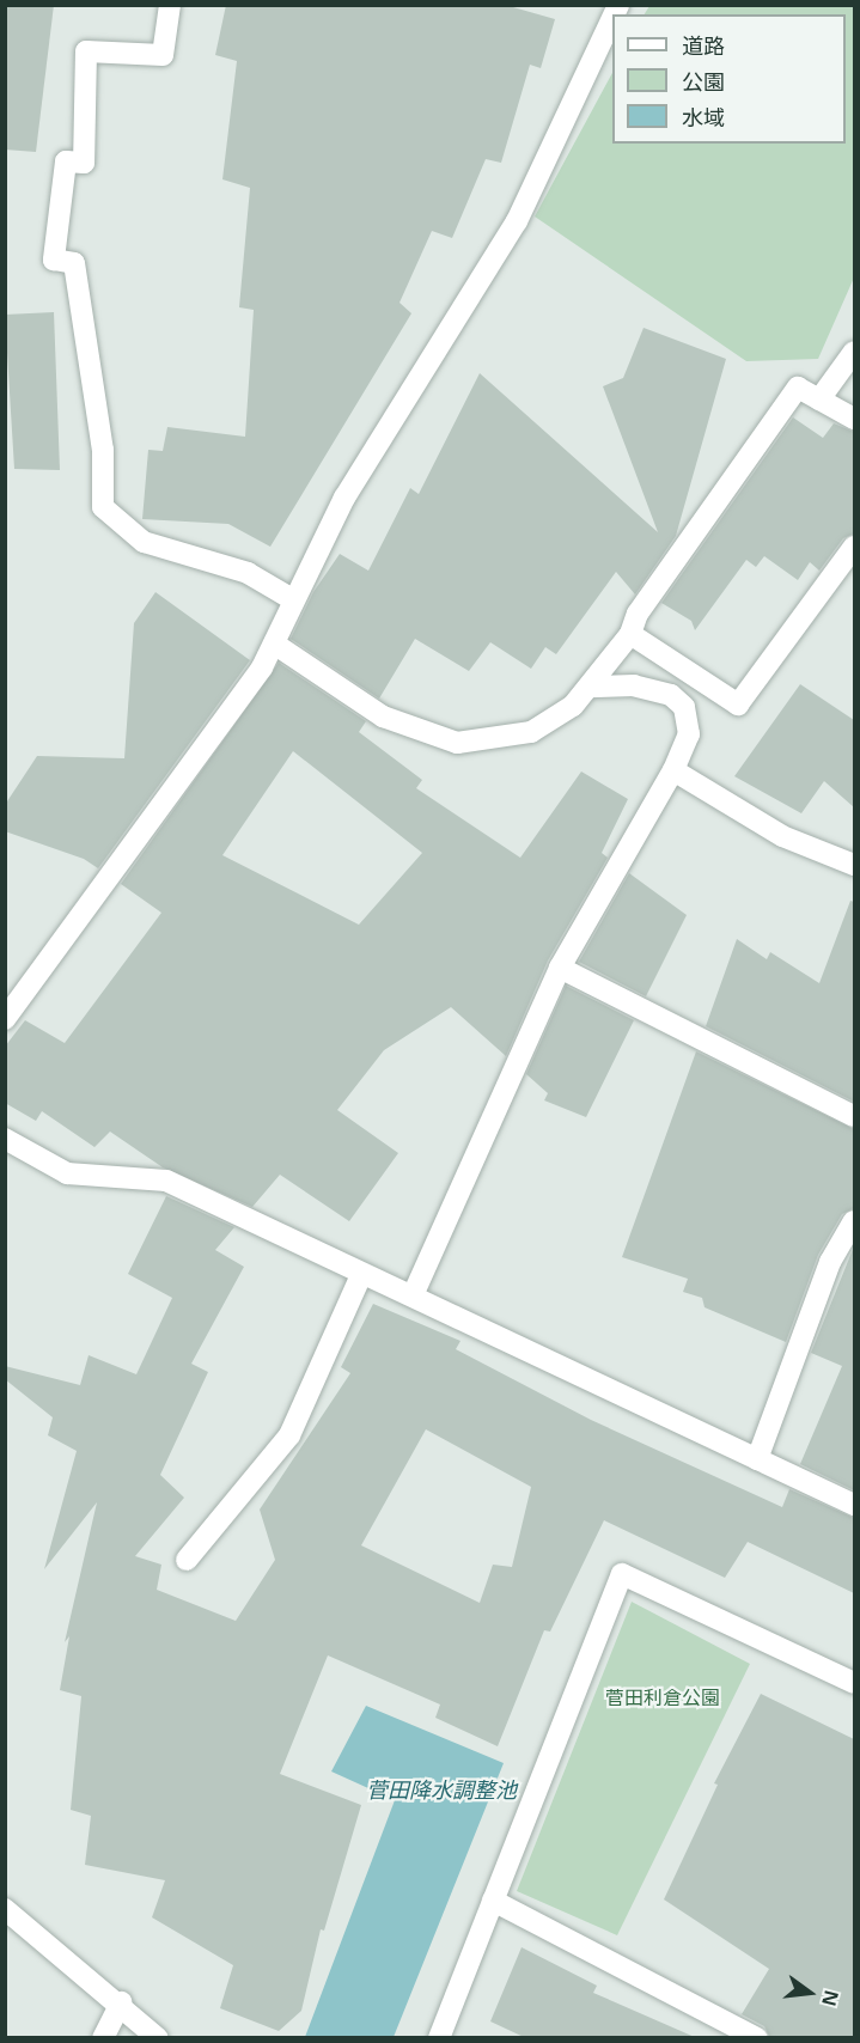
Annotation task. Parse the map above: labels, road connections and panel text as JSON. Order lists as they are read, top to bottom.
{
  "water": ["菅田降水調整池"],
  "parks": ["菅田利倉公園"],
  "legend": ["道路", "公園", "水域"],
  "north": "right"
}
